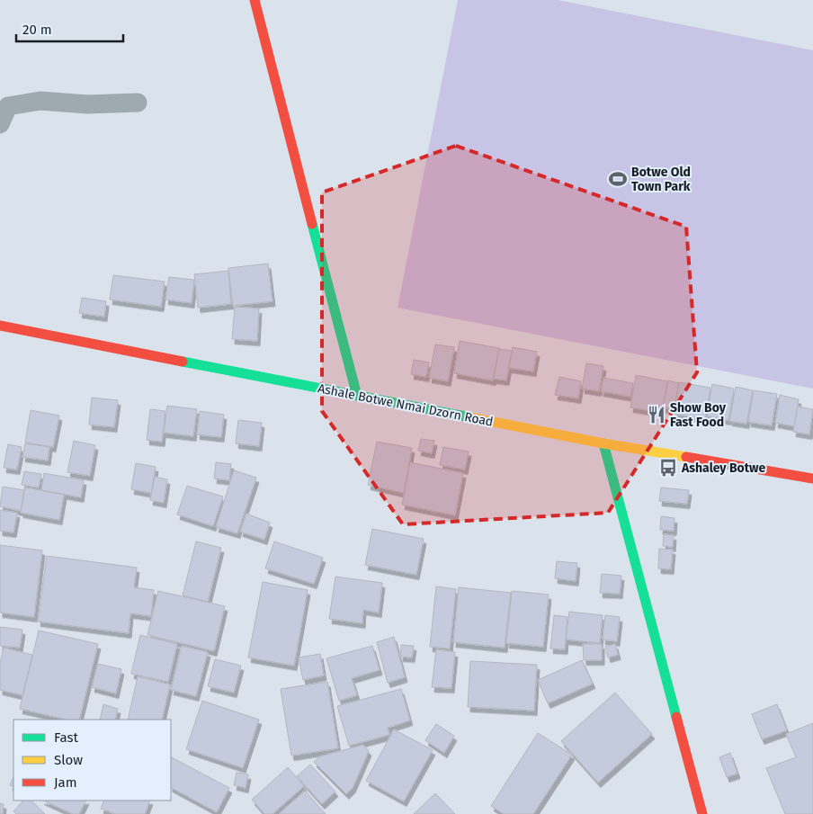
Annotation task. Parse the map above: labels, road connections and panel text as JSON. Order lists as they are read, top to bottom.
{
  "streets": {
    "main road": ["Ashale Botwe Nmai Dzorn Road"]
  },
  "places": {
    "sports": ["Botwe Old Town Park"],
    "restaurant": ["Show Boy Fast Food"],
    "bus stop": ["Ashaley Botwe"]
  },
  "legend": ["Fast", "Slow", "Jam"],
  "scale_bar": "20 m"
}
